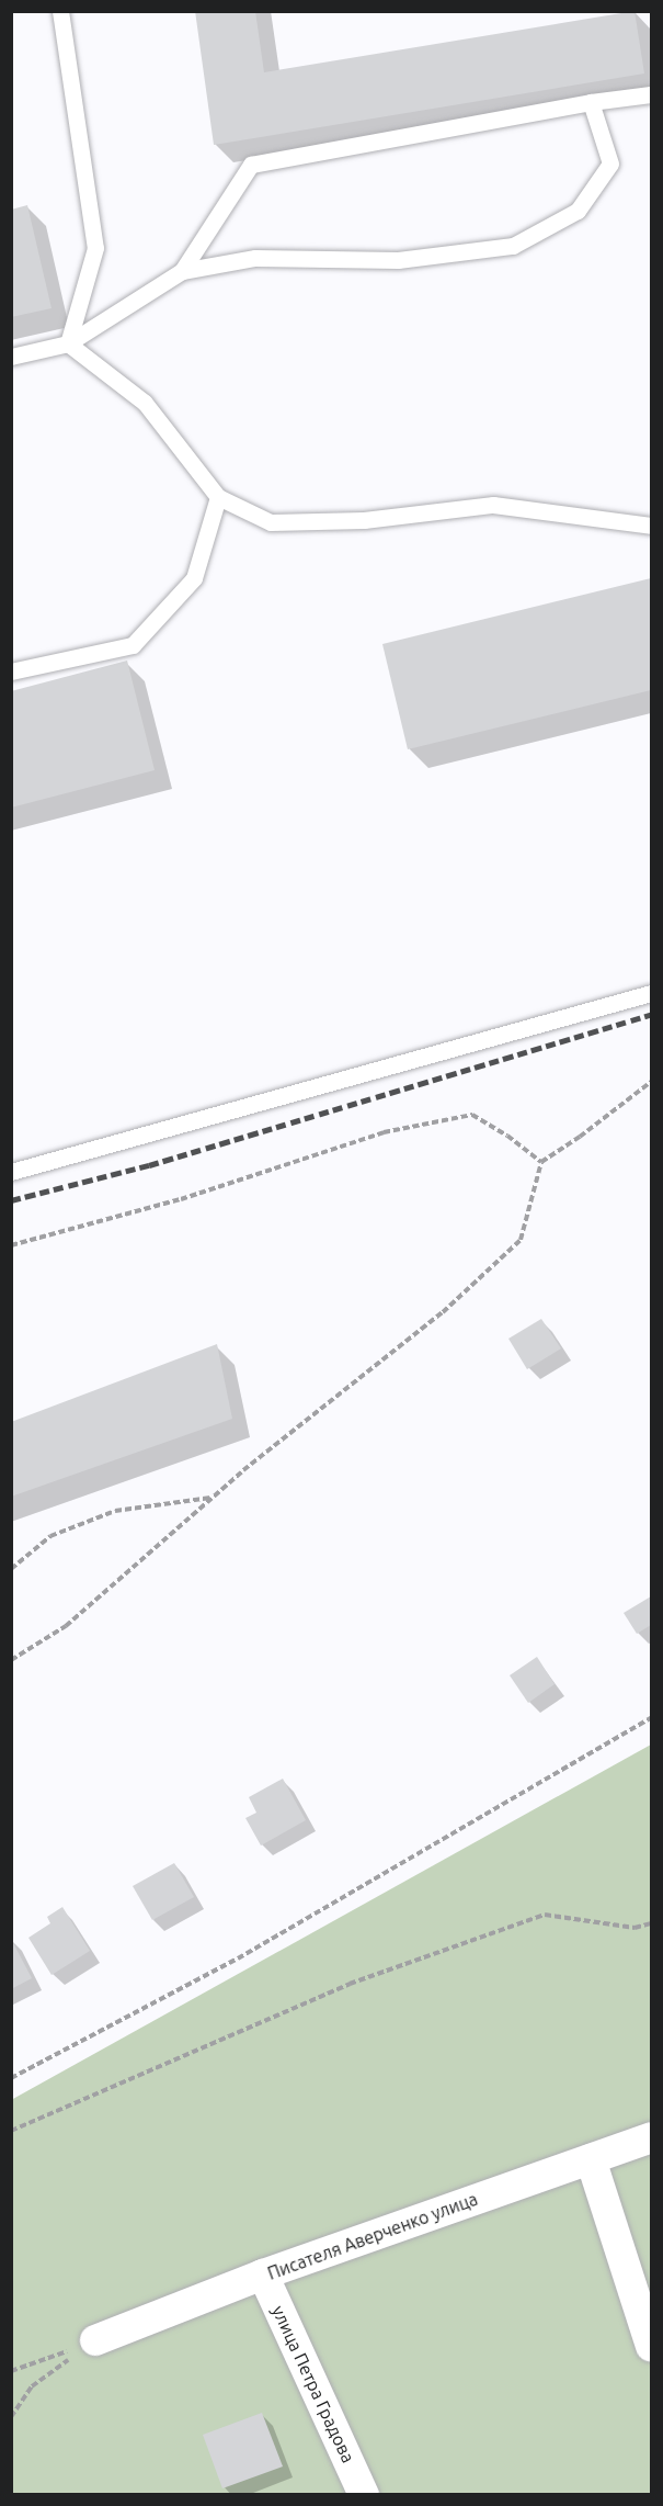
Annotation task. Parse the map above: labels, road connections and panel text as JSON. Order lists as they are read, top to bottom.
{
  "streets": {
    "street": ["Писателя Аверченко улица", "улица Петра Градова"]
  },
  "crossings": [
    ["Писателя Аверченко улица", "улица Петра Градова"]
  ]
}
